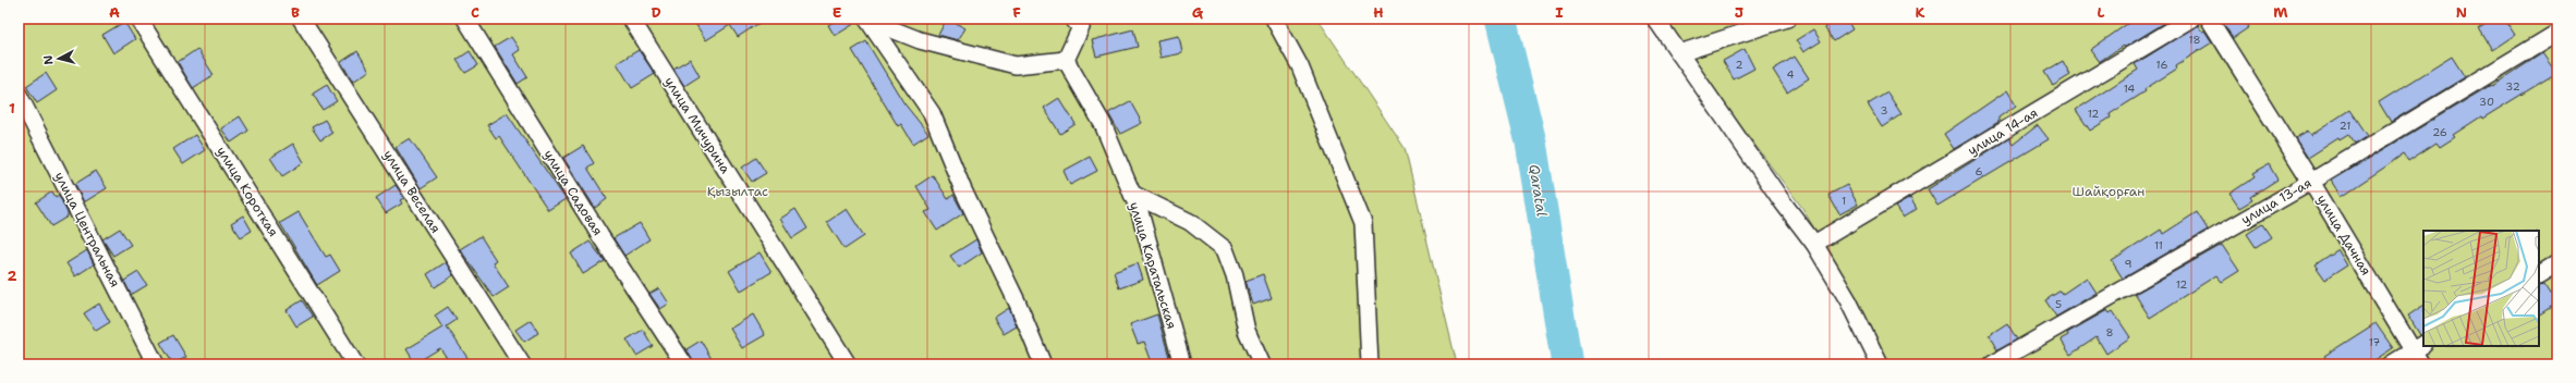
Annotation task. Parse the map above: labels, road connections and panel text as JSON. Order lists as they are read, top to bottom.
{
  "streets": {
    "street": [
      "улица Мичурина",
      "улица 14-ая",
      "улица Короткая",
      "улица Веселая",
      "улица Садовая",
      "улица 13-ая",
      "улица Центральная",
      "улица Дачная",
      "улица Каратальская"
    ]
  },
  "crossings": [
    ["улица 13-ая", "улица Дачная"]
  ],
  "water": ["Qaratal"],
  "parks": ["Қызылтас", "Шайқорған"],
  "house_numbers": [
    "18",
    "2",
    "16",
    "4",
    "32",
    "14",
    "30",
    "3",
    "12",
    "21",
    "26",
    "6",
    "1",
    "11",
    "9",
    "12",
    "5",
    "8",
    "17"
  ],
  "north": "left",
  "grid": {
    "columns": [
      "A",
      "B",
      "C",
      "D",
      "E",
      "F",
      "G",
      "H",
      "I",
      "J",
      "K",
      "L",
      "M",
      "N"
    ],
    "rows": ["1", "2"]
  }
}
